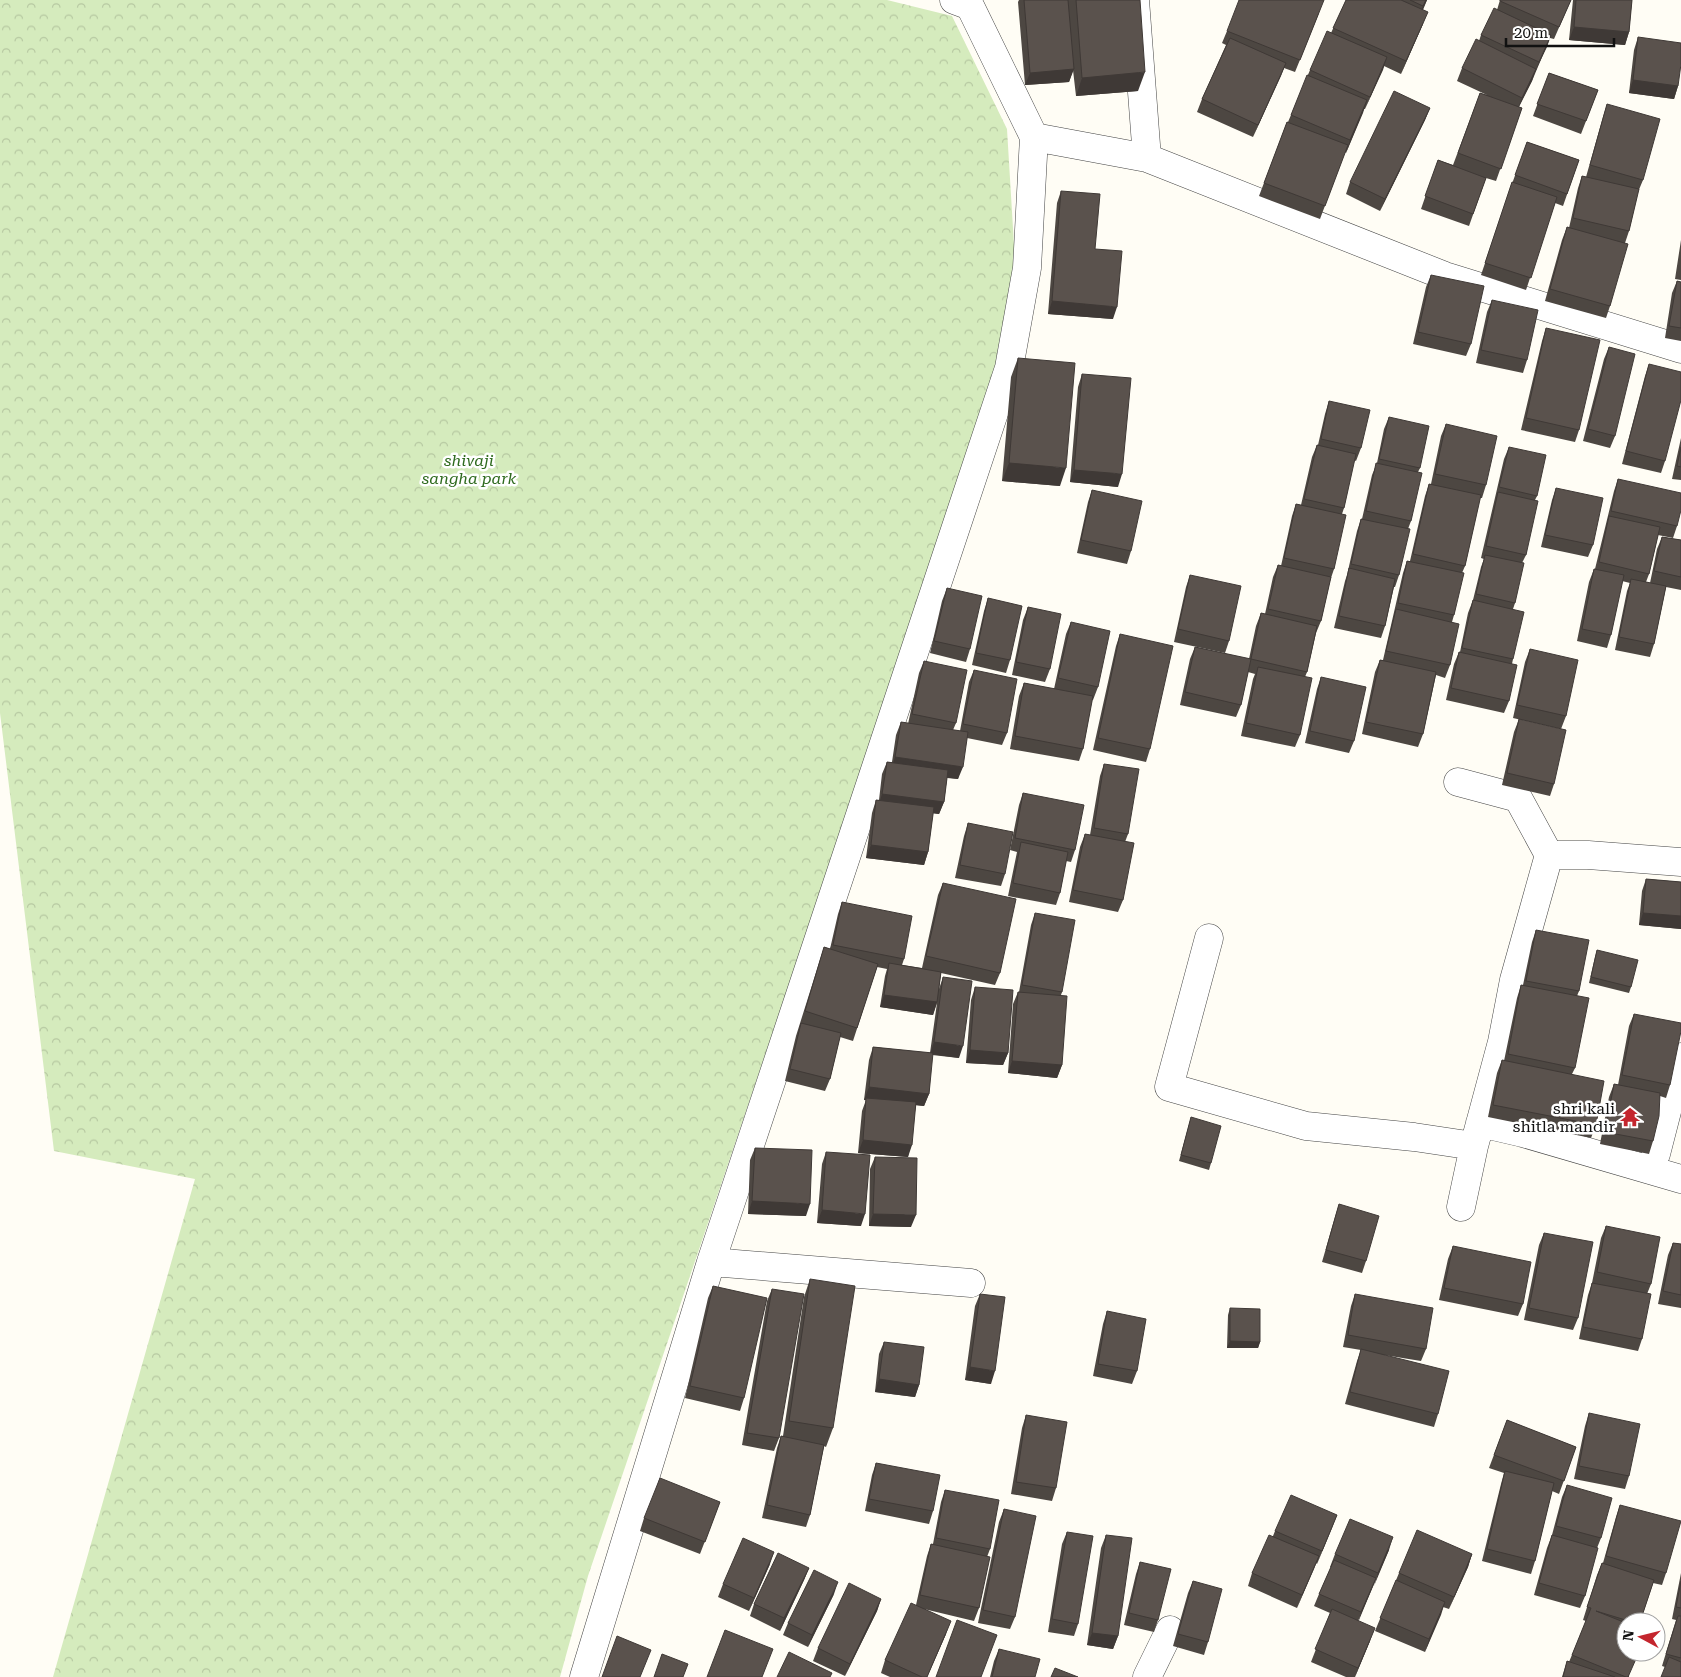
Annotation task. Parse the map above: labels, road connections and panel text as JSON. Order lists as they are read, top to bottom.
{
  "parks": ["shivaji sangha park"],
  "places": {
    "temple": ["shri kali shitla mandir"]
  },
  "scale_bar": "20 m",
  "north": "left"
}
